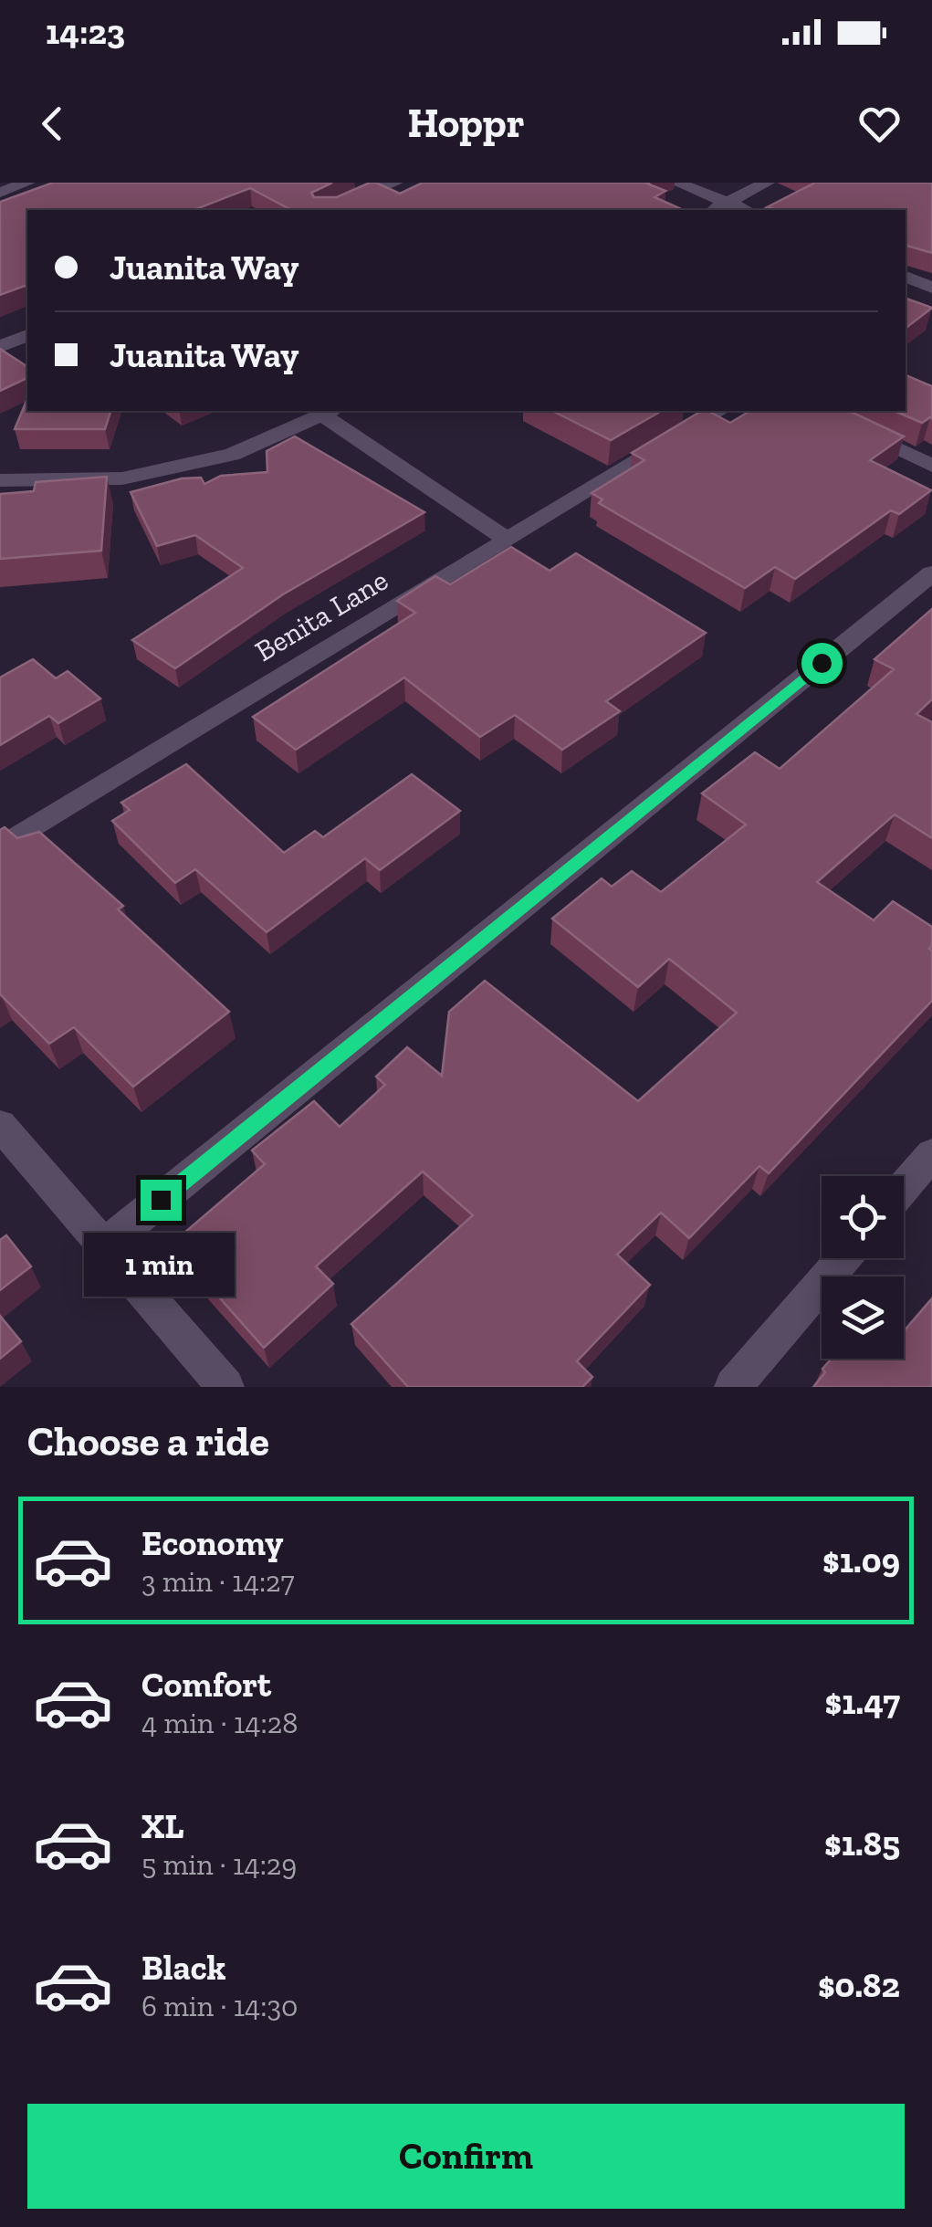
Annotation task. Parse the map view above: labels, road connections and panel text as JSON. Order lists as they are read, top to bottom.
{
  "streets": {
    "street": ["Benita Lane"]
  },
  "page": {
    "status": "14:23",
    "header": "Hoppr",
    "banner": ["Juanita Way", "Juanita Way"],
    "bubble": "1 min",
    "heading": "Choose a ride",
    "list": [
      {
        "name": "Economy",
        "note": "3 min · 14:27",
        "value": "$1.09"
      },
      {
        "name": "Comfort",
        "note": "4 min · 14:28",
        "value": "$1.47"
      },
      {
        "name": "XL",
        "note": "5 min · 14:29",
        "value": "$1.85"
      },
      {
        "name": "Black",
        "note": "6 min · 14:30",
        "value": "$0.82"
      }
    ],
    "buttons": "Confirm"
  }
}
